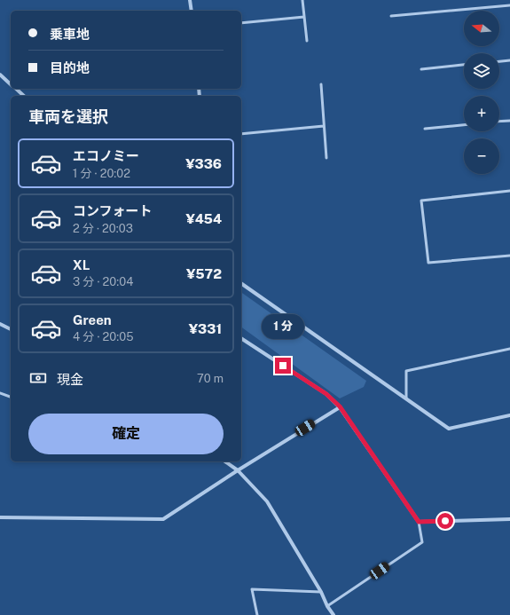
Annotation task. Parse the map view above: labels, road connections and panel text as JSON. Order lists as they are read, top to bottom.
{
  "north": "left",
  "page": {
    "map_buttons": ["+", "−"],
    "banner": ["乗車地", "目的地"],
    "heading": "車両を選択",
    "list": [
      {
        "name": "エコノミー",
        "note": "1 分 · 20:02",
        "value": "¥336"
      },
      {
        "name": "コンフォート",
        "note": "2 分 · 20:03",
        "value": "¥454"
      },
      {
        "name": "XL",
        "note": "3 分 · 20:04",
        "value": "¥572"
      },
      {
        "name": "Green",
        "note": "4 分 · 20:05",
        "value": "¥331"
      }
    ],
    "bubble": "1 分",
    "pay": ["現金", "70 m"],
    "buttons": "確定"
  }
}
